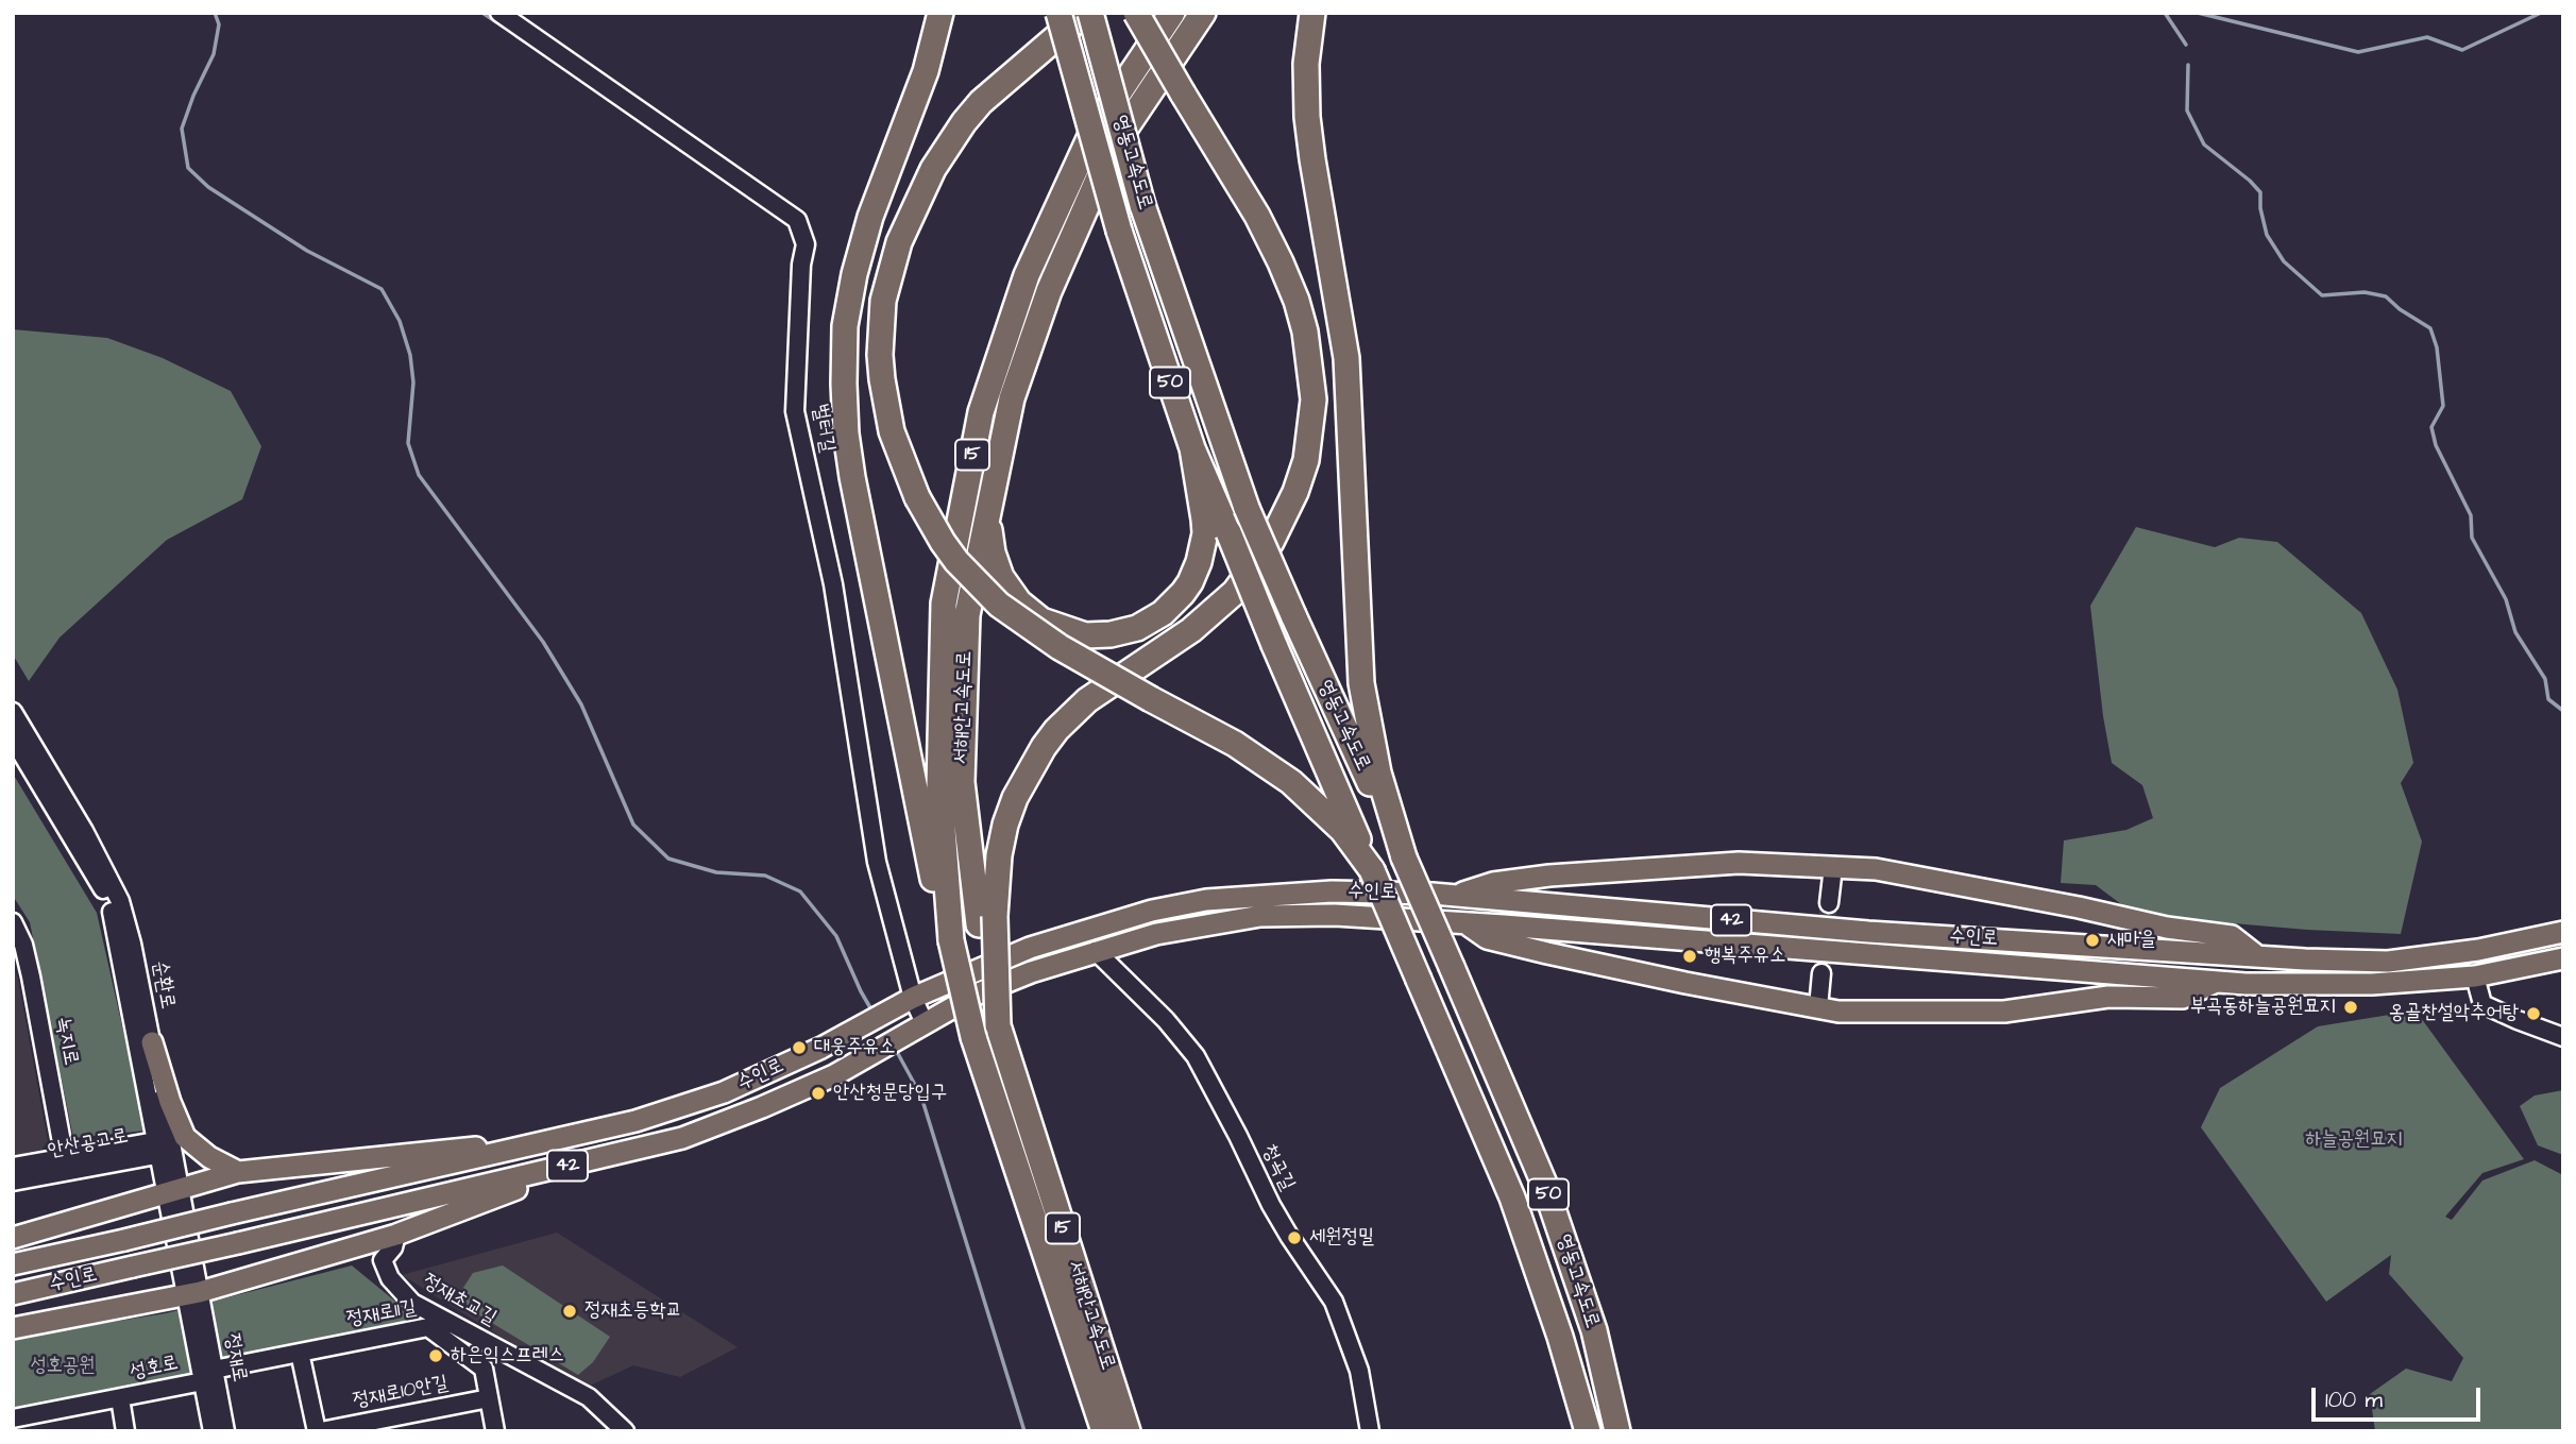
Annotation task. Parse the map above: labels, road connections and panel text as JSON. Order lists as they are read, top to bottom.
{
  "streets": {
    "highway": [
      "영동고속도로",
      "50",
      "15",
      "서해안고속도로"
    ],
    "main road": ["수인로", "42"],
    "street": [
      "벌터길",
      "순환로",
      "녹지로",
      "안산공고로",
      "청곡길",
      "정재초교길",
      "정재로11길",
      "정재로",
      "성호로",
      "정재로10안길"
    ]
  },
  "crossings": [
    ["벌터길", "수인로"],
    ["수인로", "청곡길"],
    ["순환로", "안산공고로"],
    ["순환로", "정재로"],
    ["녹지로", "안산공고로"],
    ["정재초교길", "정재로11길"],
    ["정재로11길", "정재로"],
    ["정재로11길", "성호로"],
    ["정재로11길", "정재로10안길"],
    ["정재로", "성호로"]
  ],
  "parks": ["하늘공원묘지", "성호공원"],
  "places": [
    "새마을",
    "행복주유소",
    "부곡동하늘공원묘지",
    "옹골찬설악추어탕",
    "대웅주유소",
    "안산청문당입구",
    "세원정밀",
    "정재초등학교",
    "하은익스프레스"
  ],
  "scale_bar": "100 m"
}
